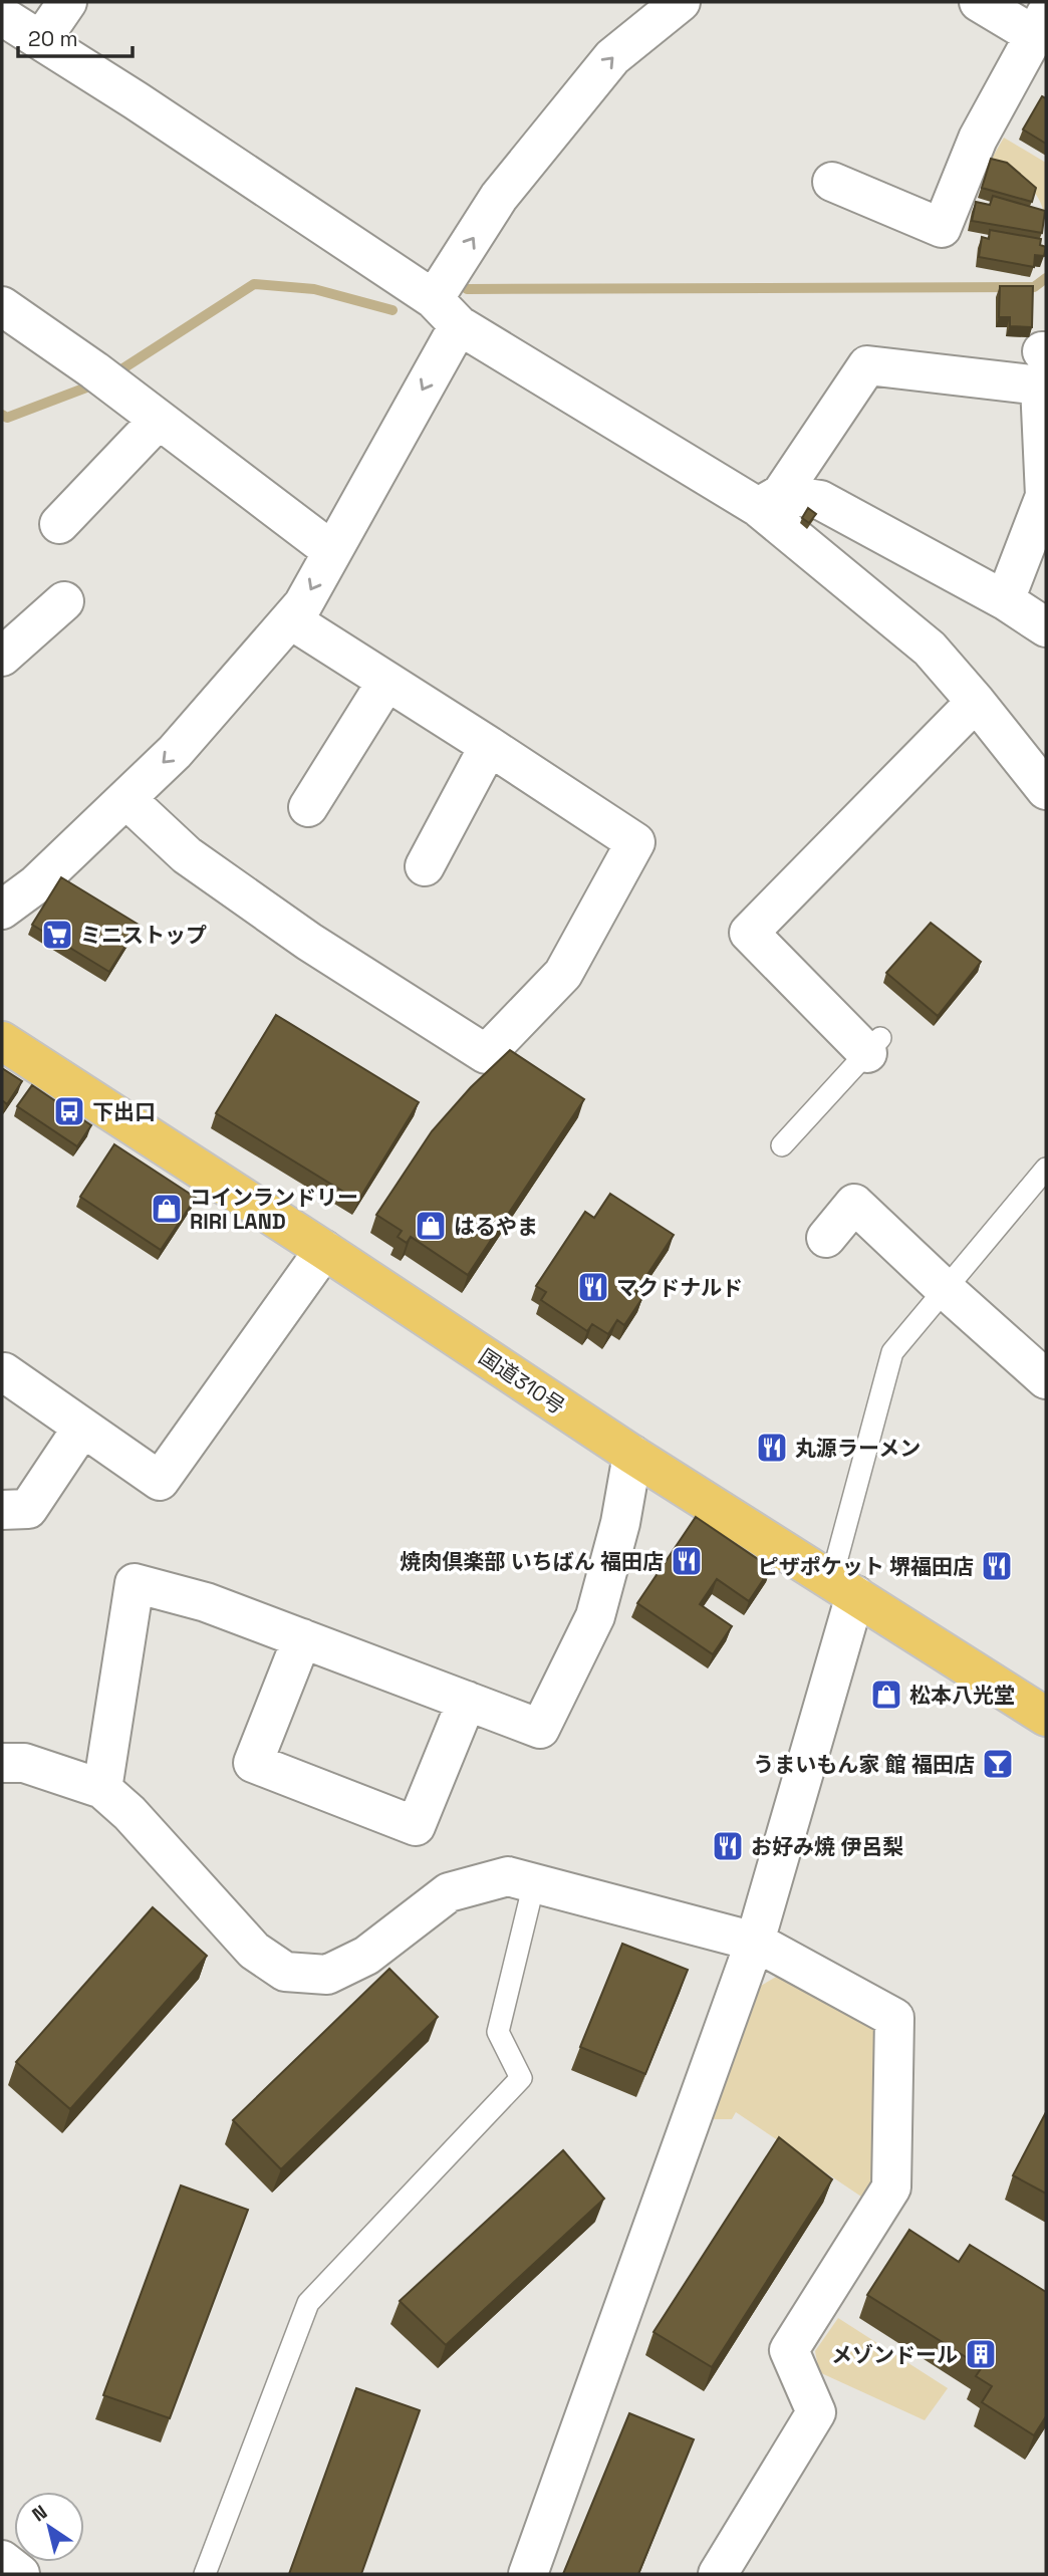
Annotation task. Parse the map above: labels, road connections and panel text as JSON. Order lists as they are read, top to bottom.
{
  "streets": {
    "highway": ["国道310号"]
  },
  "places": {
    "supermarket": ["ミニストップ"],
    "bus stop": ["下出口"],
    "shop": ["コインランドリー RIRI LAND", "はるやま", "松本八光堂"],
    "restaurant": [
      "マクドナルド",
      "丸源ラーメン",
      "焼肉倶楽部 いちばん 福田店",
      "ピザポケット 堺福田店",
      "お好み焼 伊呂梨"
    ],
    "bar": ["うまいもん家 館 福田店"],
    "building": ["メゾンドール"]
  },
  "scale_bar": "20 m",
  "north": "top left"
}
